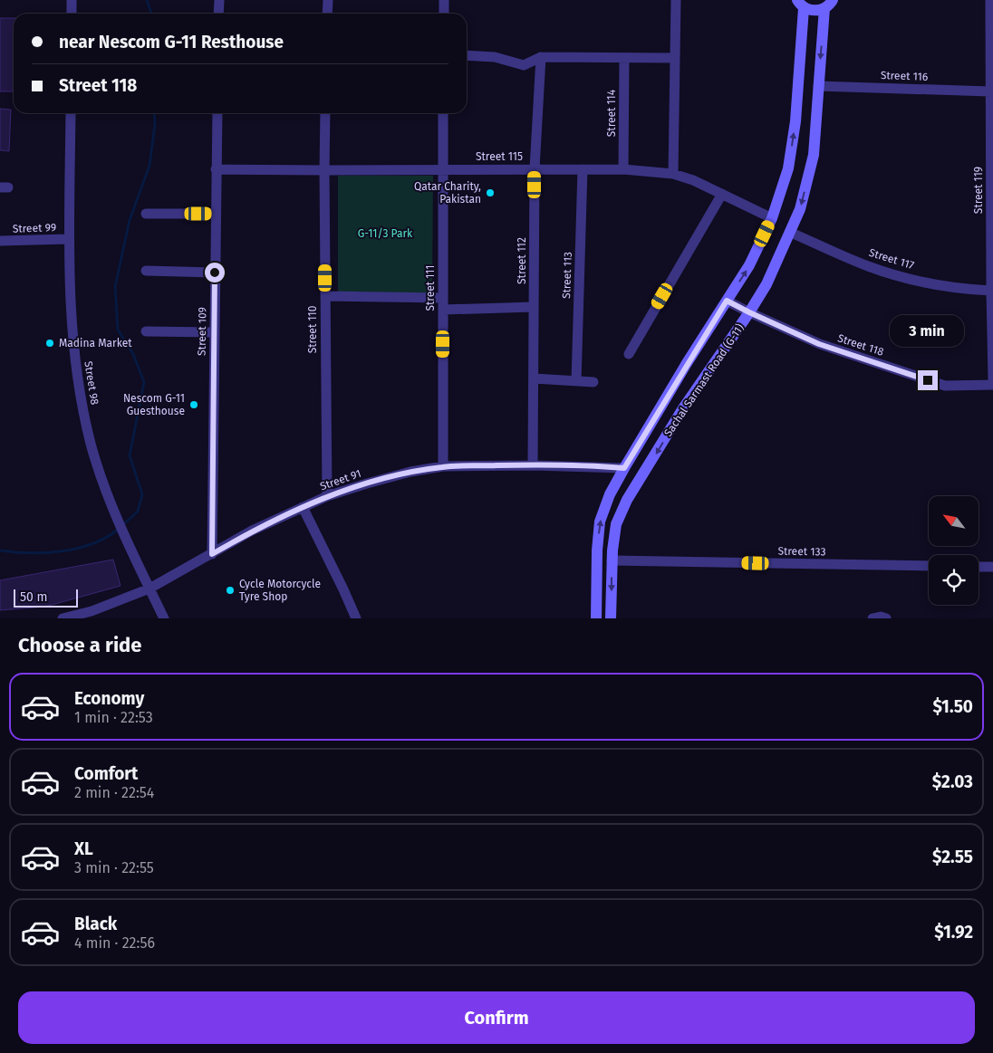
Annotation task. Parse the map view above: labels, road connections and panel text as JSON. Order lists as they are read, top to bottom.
{
  "streets": {
    "main road": ["Sachal Sarmast Road (G-11)"],
    "street": [
      "Street 116",
      "Street 114",
      "Street 115",
      "Street 119",
      "Street 99",
      "Street 117",
      "Street 112",
      "Street 113",
      "Street 111",
      "Street 110",
      "Street 109",
      "Street 118",
      "Street 98",
      "Street 91",
      "Street 133"
    ]
  },
  "crossings": [
    ["Street 116", "Street 119"],
    ["Street 116", "Sachal Sarmast Road (G-11)"],
    ["Street 114", "Street 115"],
    ["Street 115", "Street 112"],
    ["Street 115", "Street 113"],
    ["Street 115", "Street 111"],
    ["Street 115", "Street 110"],
    ["Street 115", "Street 109"],
    ["Street 115", "Sachal Sarmast Road (G-11)"],
    ["Street 119", "Street 117"],
    ["Street 99", "Street 98"],
    ["Street 117", "Sachal Sarmast Road (G-11)"],
    ["Street 112", "Street 91"],
    ["Street 111", "Street 91"],
    ["Street 110", "Street 91"],
    ["Street 109", "Street 91"],
    ["Street 118", "Sachal Sarmast Road (G-11)"],
    ["Sachal Sarmast Road (G-11)", "Street 91"],
    ["Sachal Sarmast Road (G-11)", "Street 133"],
    ["Street 98", "Street 91"]
  ],
  "parks": ["G-11/3 Park"],
  "places": [
    "Qatar Charity, Pakistan",
    "Madina Market",
    "Nescom G-11 Guesthouse",
    "Cycle Motorcycle Tyre Shop"
  ],
  "scale_bar": "50 m",
  "north": "top left",
  "page": {
    "banner": ["near Nescom G-11 Resthouse", "Street 118"],
    "bubble": "3 min",
    "scale": "50 m",
    "heading": "Choose a ride",
    "list": [
      {
        "name": "Economy",
        "note": "1 min · 22:53",
        "value": "$1.50"
      },
      {
        "name": "Comfort",
        "note": "2 min · 22:54",
        "value": "$2.03"
      },
      {
        "name": "XL",
        "note": "3 min · 22:55",
        "value": "$2.55"
      },
      {
        "name": "Black",
        "note": "4 min · 22:56",
        "value": "$1.92"
      }
    ],
    "buttons": "Confirm"
  }
}
